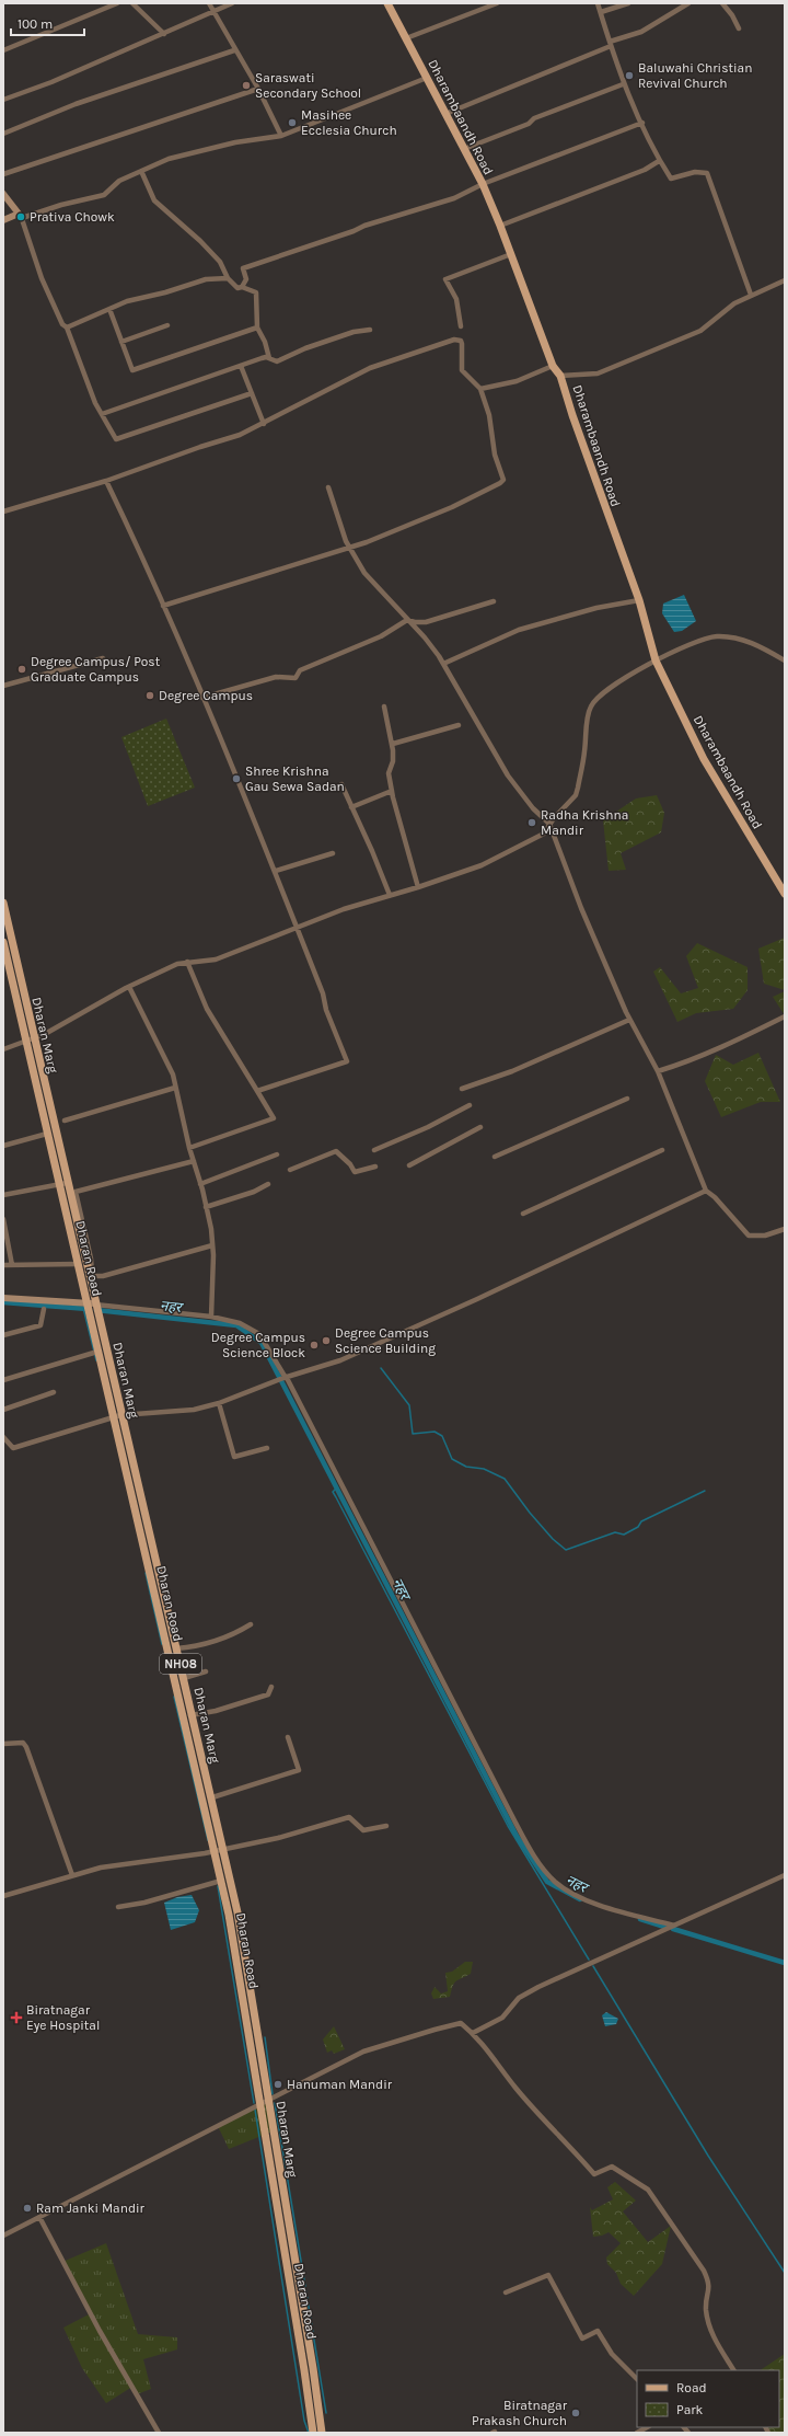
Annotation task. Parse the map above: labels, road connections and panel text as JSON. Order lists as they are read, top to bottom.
{
  "streets": {
    "main road": [
      "Dharambaandh Road",
      "Dharan Marg",
      "Dharan Road",
      "NH08"
    ]
  },
  "crossings": [
    ["Dharan Marg", "Dharan Road"]
  ],
  "water": ["नहर"],
  "places": {
    "other": [
      "Baluwahi Christian Revival Church",
      "Saraswati Secondary School",
      "Masihee Ecclesia Church",
      "Prativa Chowk",
      "Degree Campus/ Post Graduate Campus",
      "Degree Campus",
      "Shree Krishna Gau Sewa Sadan",
      "Radha Krishna Mandir",
      "Degree Campus Science Building",
      "Degree Campus Science Block",
      "Hanuman Mandir",
      "Ram Janki Mandir",
      "Biratnagar Prakash Church"
    ],
    "health": ["Biratnagar Eye Hospital"]
  },
  "legend": ["Road", "Park"],
  "scale_bar": "100 m"
}
